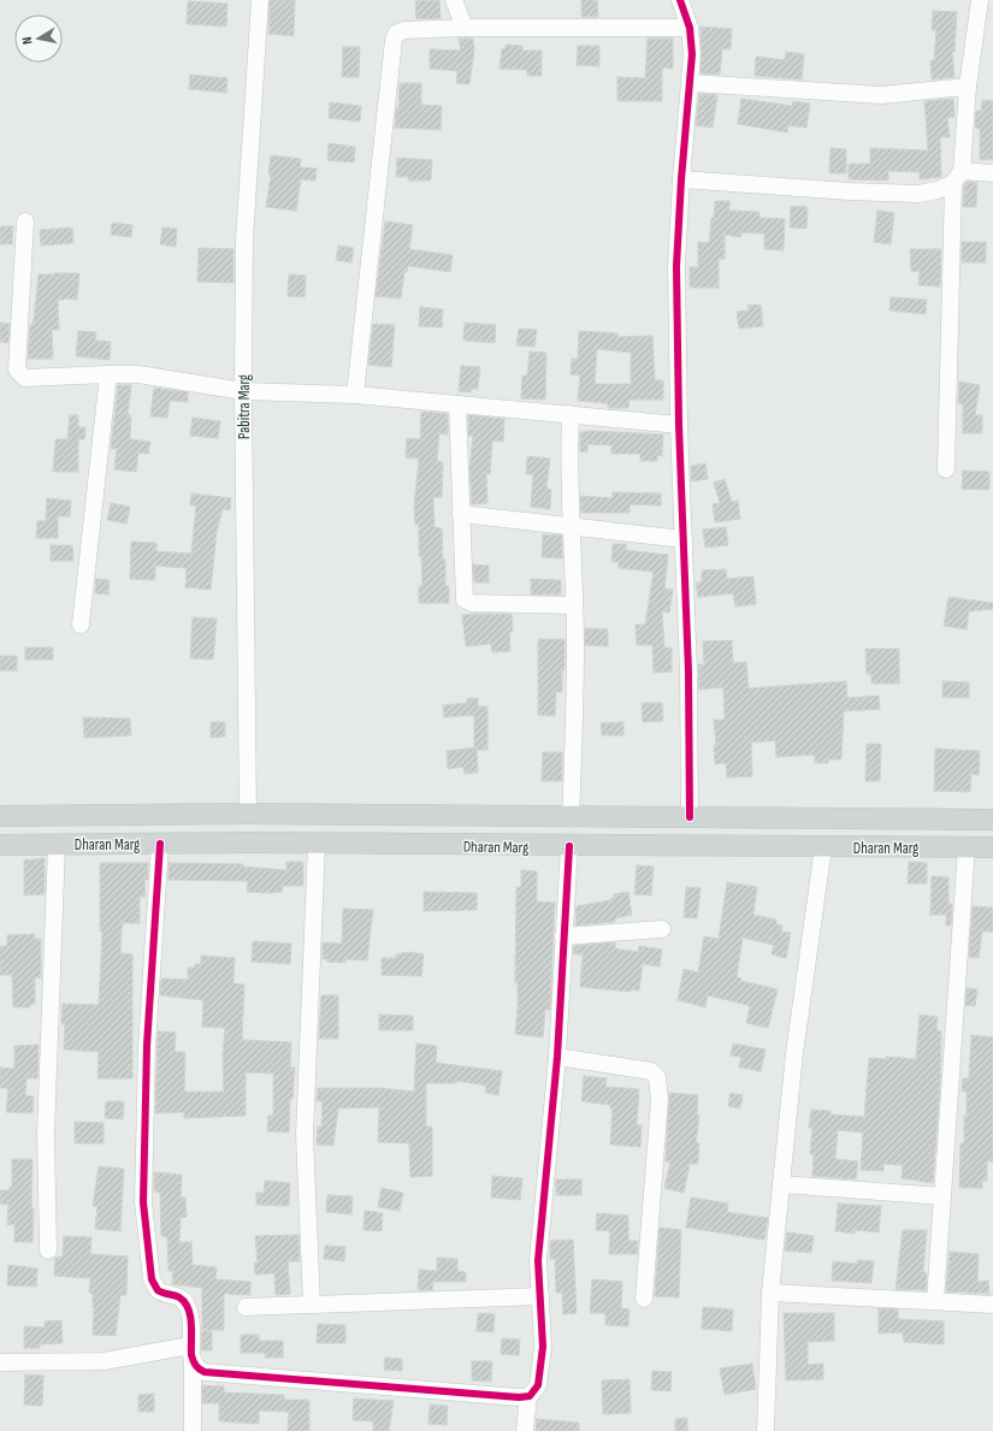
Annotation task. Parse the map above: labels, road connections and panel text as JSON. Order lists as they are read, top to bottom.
{
  "streets": {
    "main road": ["Dharan Marg"],
    "street": ["Pabitra Marg"]
  },
  "crossings": [
    ["Pabitra Marg", "Dharan Marg"]
  ],
  "north": "left"
}
